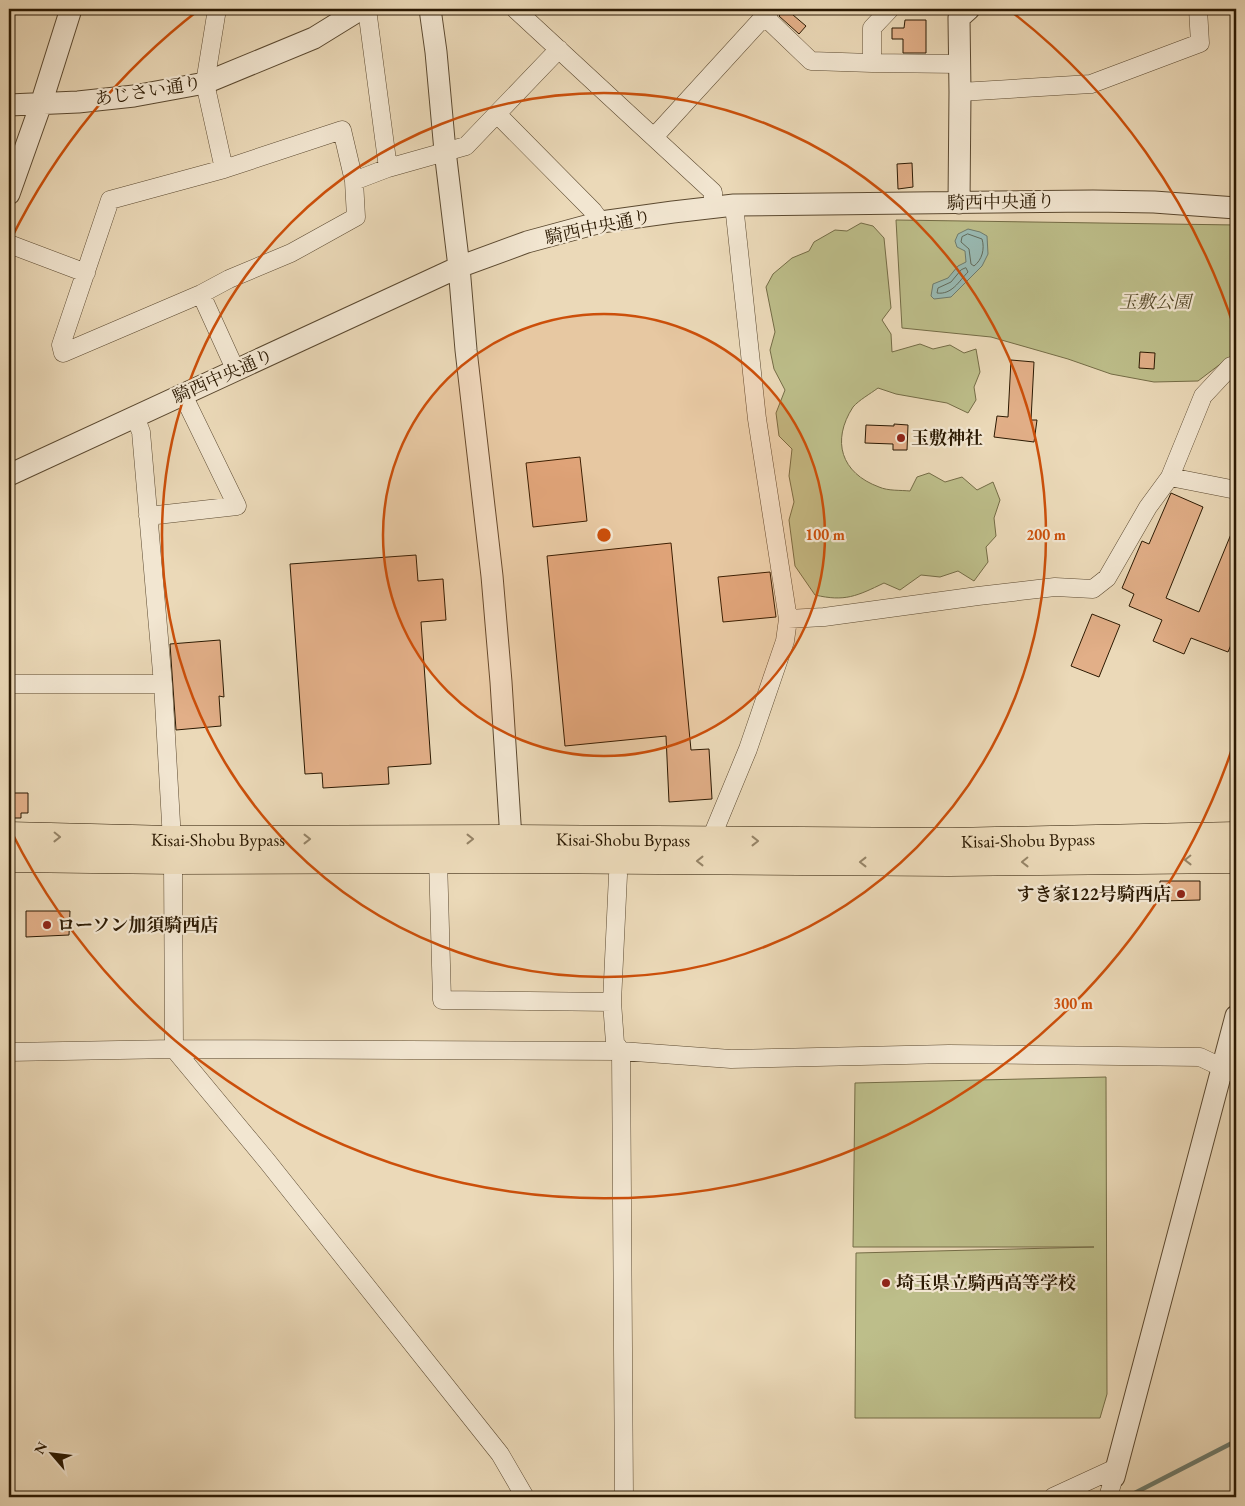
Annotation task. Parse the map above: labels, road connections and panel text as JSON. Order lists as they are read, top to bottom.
{
  "streets": {
    "highway": ["Kisai-Shobu Bypass"],
    "street": ["あじさい通り", "騎西中央通り"]
  },
  "parks": ["玉敷公園"],
  "places": [
    "玉敷神社",
    "すき家122号騎西店",
    "ローソン加須騎西店",
    "埼玉県立騎西高等学校"
  ],
  "north": "top left",
  "rings": ["100 m", "200 m", "300 m"]
}
